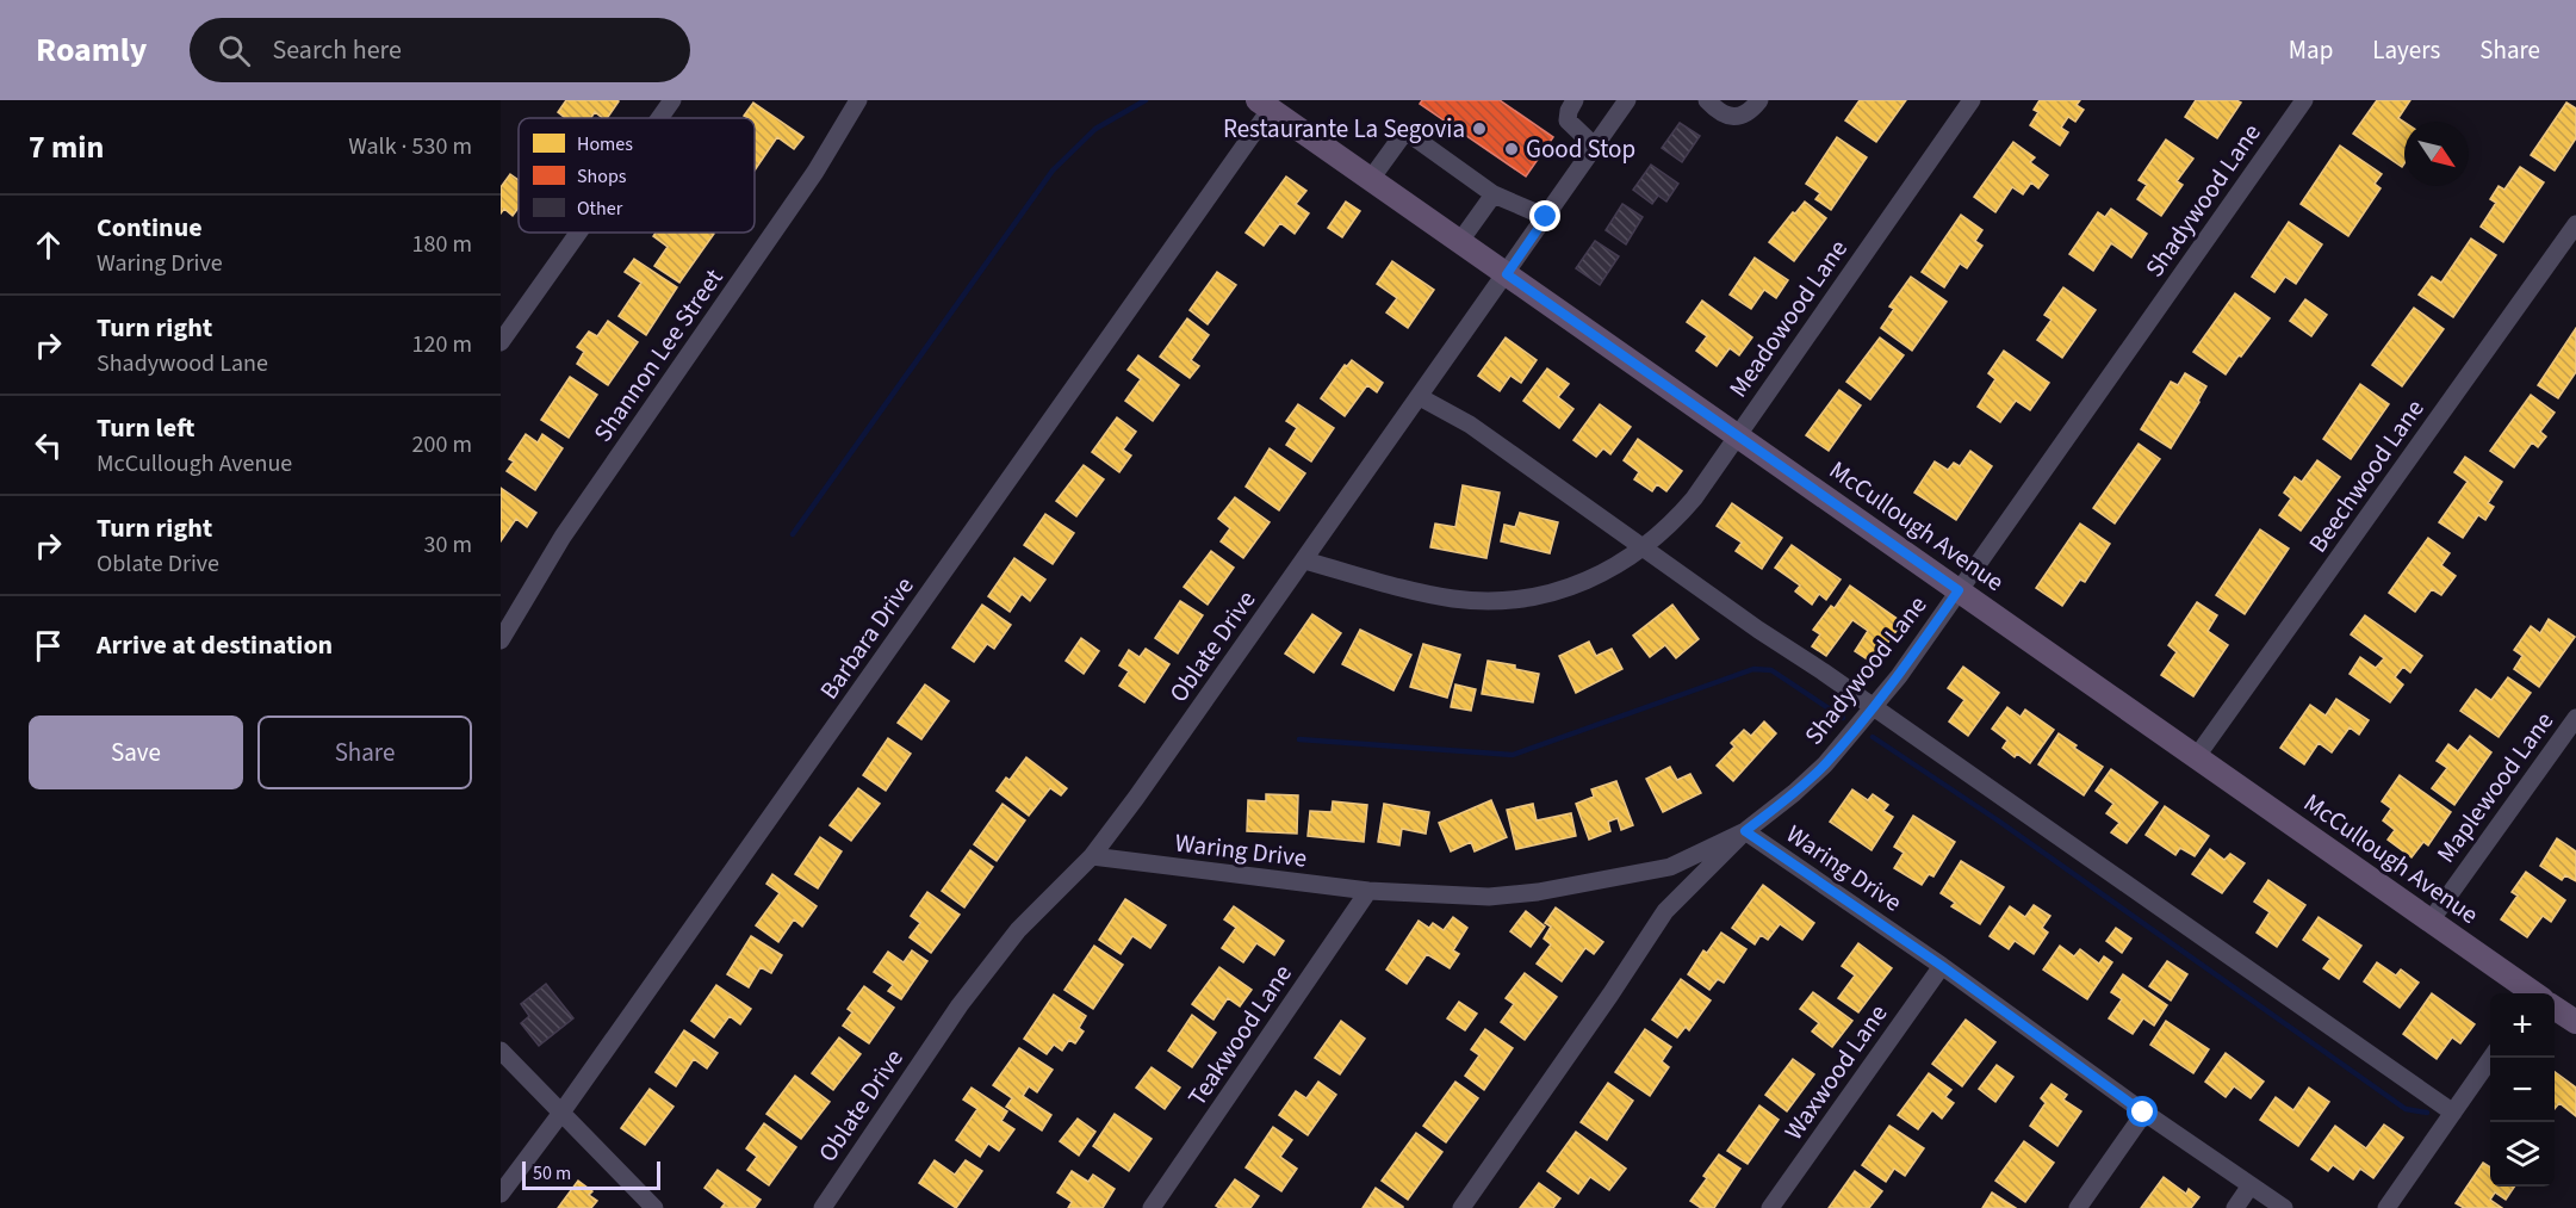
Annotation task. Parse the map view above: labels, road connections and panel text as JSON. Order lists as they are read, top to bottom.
{
  "streets": {
    "main road": ["McCullough Avenue"],
    "street": [
      "Shadywood Lane",
      "Meadowood Lane",
      "Shannon Lee Street",
      "Beechwood Lane",
      "Barbara Drive",
      "Oblate Drive",
      "Maplewood Lane",
      "Waring Drive",
      "Teakwood Lane",
      "Waxwood Lane"
    ]
  },
  "crossings": [
    ["Shadywood Lane", "McCullough Avenue"],
    ["Shadywood Lane", "Waring Drive"],
    ["Meadowood Lane", "McCullough Avenue"],
    ["Meadowood Lane", "Oblate Drive"],
    ["Beechwood Lane", "McCullough Avenue"],
    ["McCullough Avenue", "Barbara Drive"],
    ["McCullough Avenue", "Oblate Drive"],
    ["McCullough Avenue", "Maplewood Lane"],
    ["Oblate Drive", "Waring Drive"],
    ["Waring Drive", "Teakwood Lane"],
    ["Waring Drive", "Waxwood Lane"]
  ],
  "places": ["Restaurante La Segovia", "Good Stop"],
  "legend": ["Homes", "Shops", "Other"],
  "scale_bar": "50 m",
  "north": "bottom right",
  "page": {
    "header": "Roamly",
    "search": "Search here",
    "nav": ["Map", "Layers", "Share"],
    "heading": ["7 min", "Walk · 530 m"],
    "list": [
      ["Continue", "Waring Drive", "180 m"],
      ["Turn right", "Shadywood Lane", "120 m"],
      ["Turn left", "McCullough Avenue", "200 m"],
      ["Turn right", "Oblate Drive", "30 m"],
      "Arrive at destination"
    ],
    "buttons": ["Save", "Share"],
    "map_buttons": ["+", "−"],
    "scale": "50 m"
  }
}
